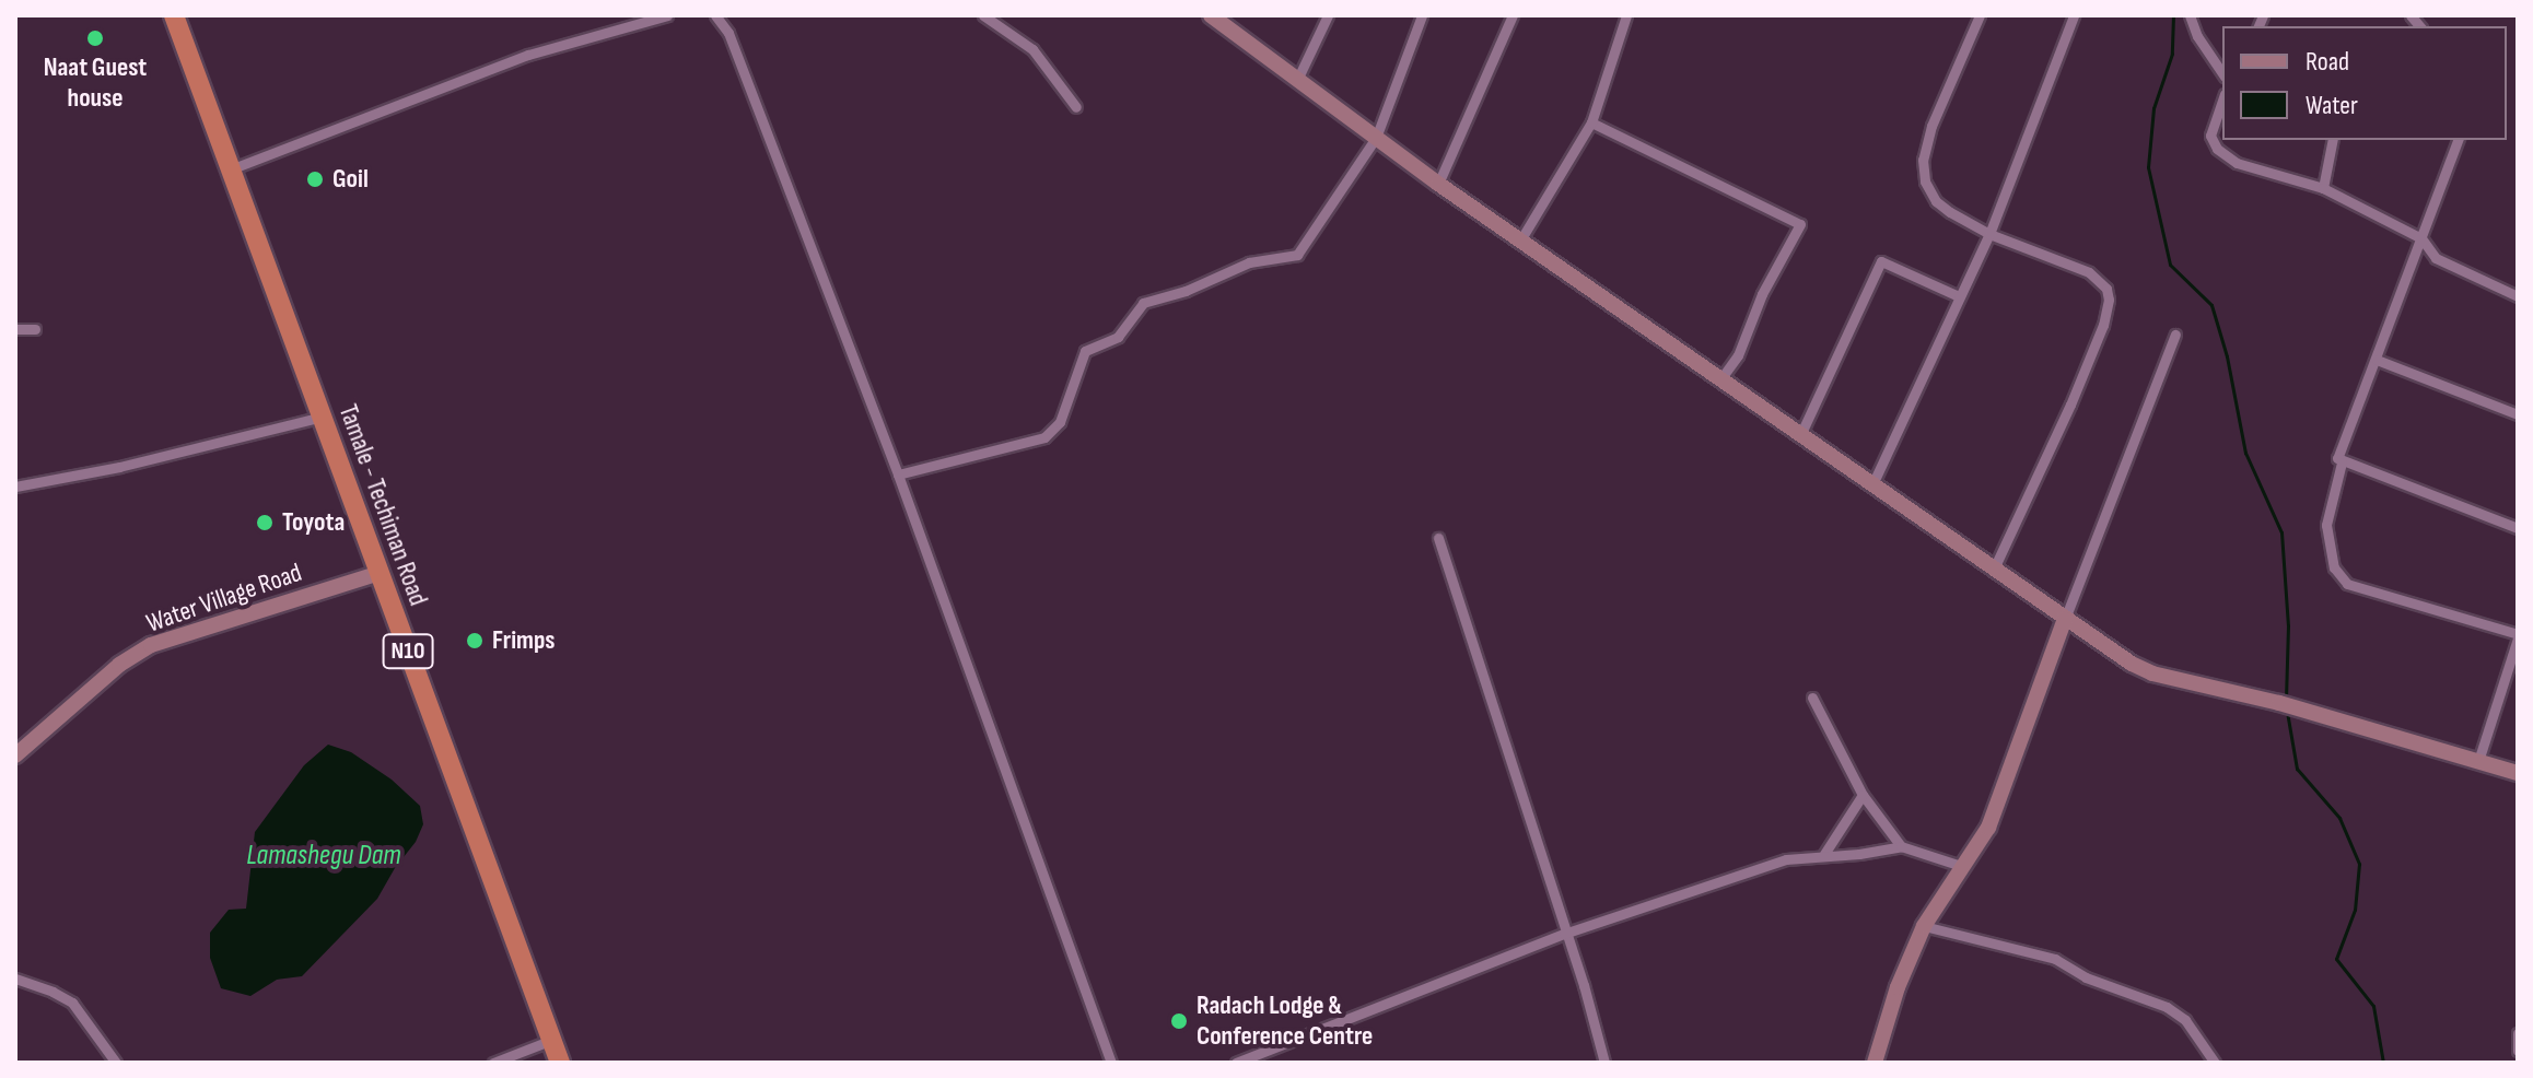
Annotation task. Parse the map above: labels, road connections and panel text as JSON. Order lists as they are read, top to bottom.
{
  "streets": {
    "highway": ["Tamale - Techiman Road", "N10"],
    "street": ["Water Village Road"]
  },
  "crossings": [
    ["Tamale - Techiman Road", "Water Village Road"]
  ],
  "water": ["Lamashegu Dam"],
  "places": [
    "Naat Guest house",
    "Goil",
    "Toyota",
    "Frimps",
    "Radach Lodge & Conference Centre"
  ],
  "legend": ["Road", "Water"]
}
